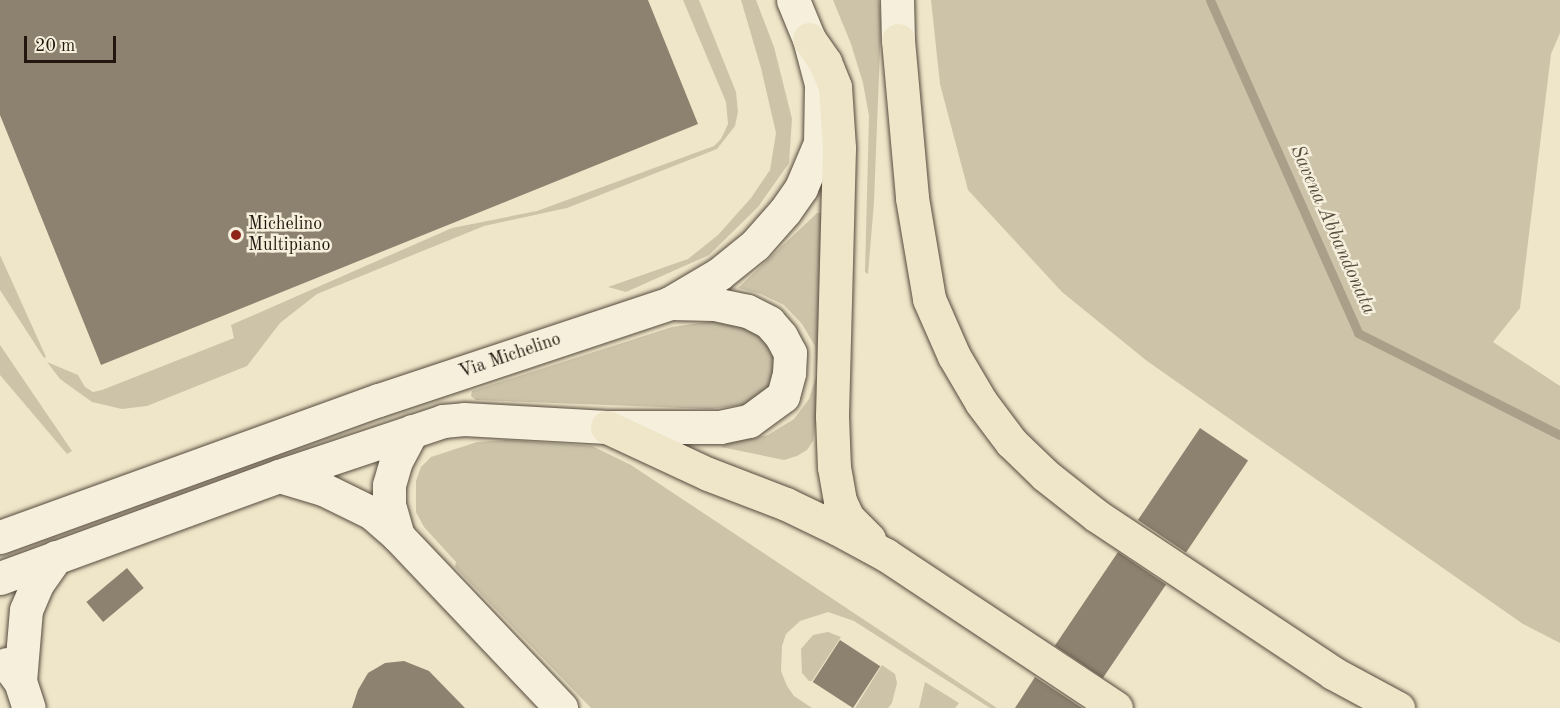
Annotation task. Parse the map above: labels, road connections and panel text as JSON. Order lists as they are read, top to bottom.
{
  "streets": {
    "street": ["Via Michelino"]
  },
  "water": ["Savena Abbandonata"],
  "places": ["Michelino Multipiano"],
  "scale_bar": "20 m"
}
